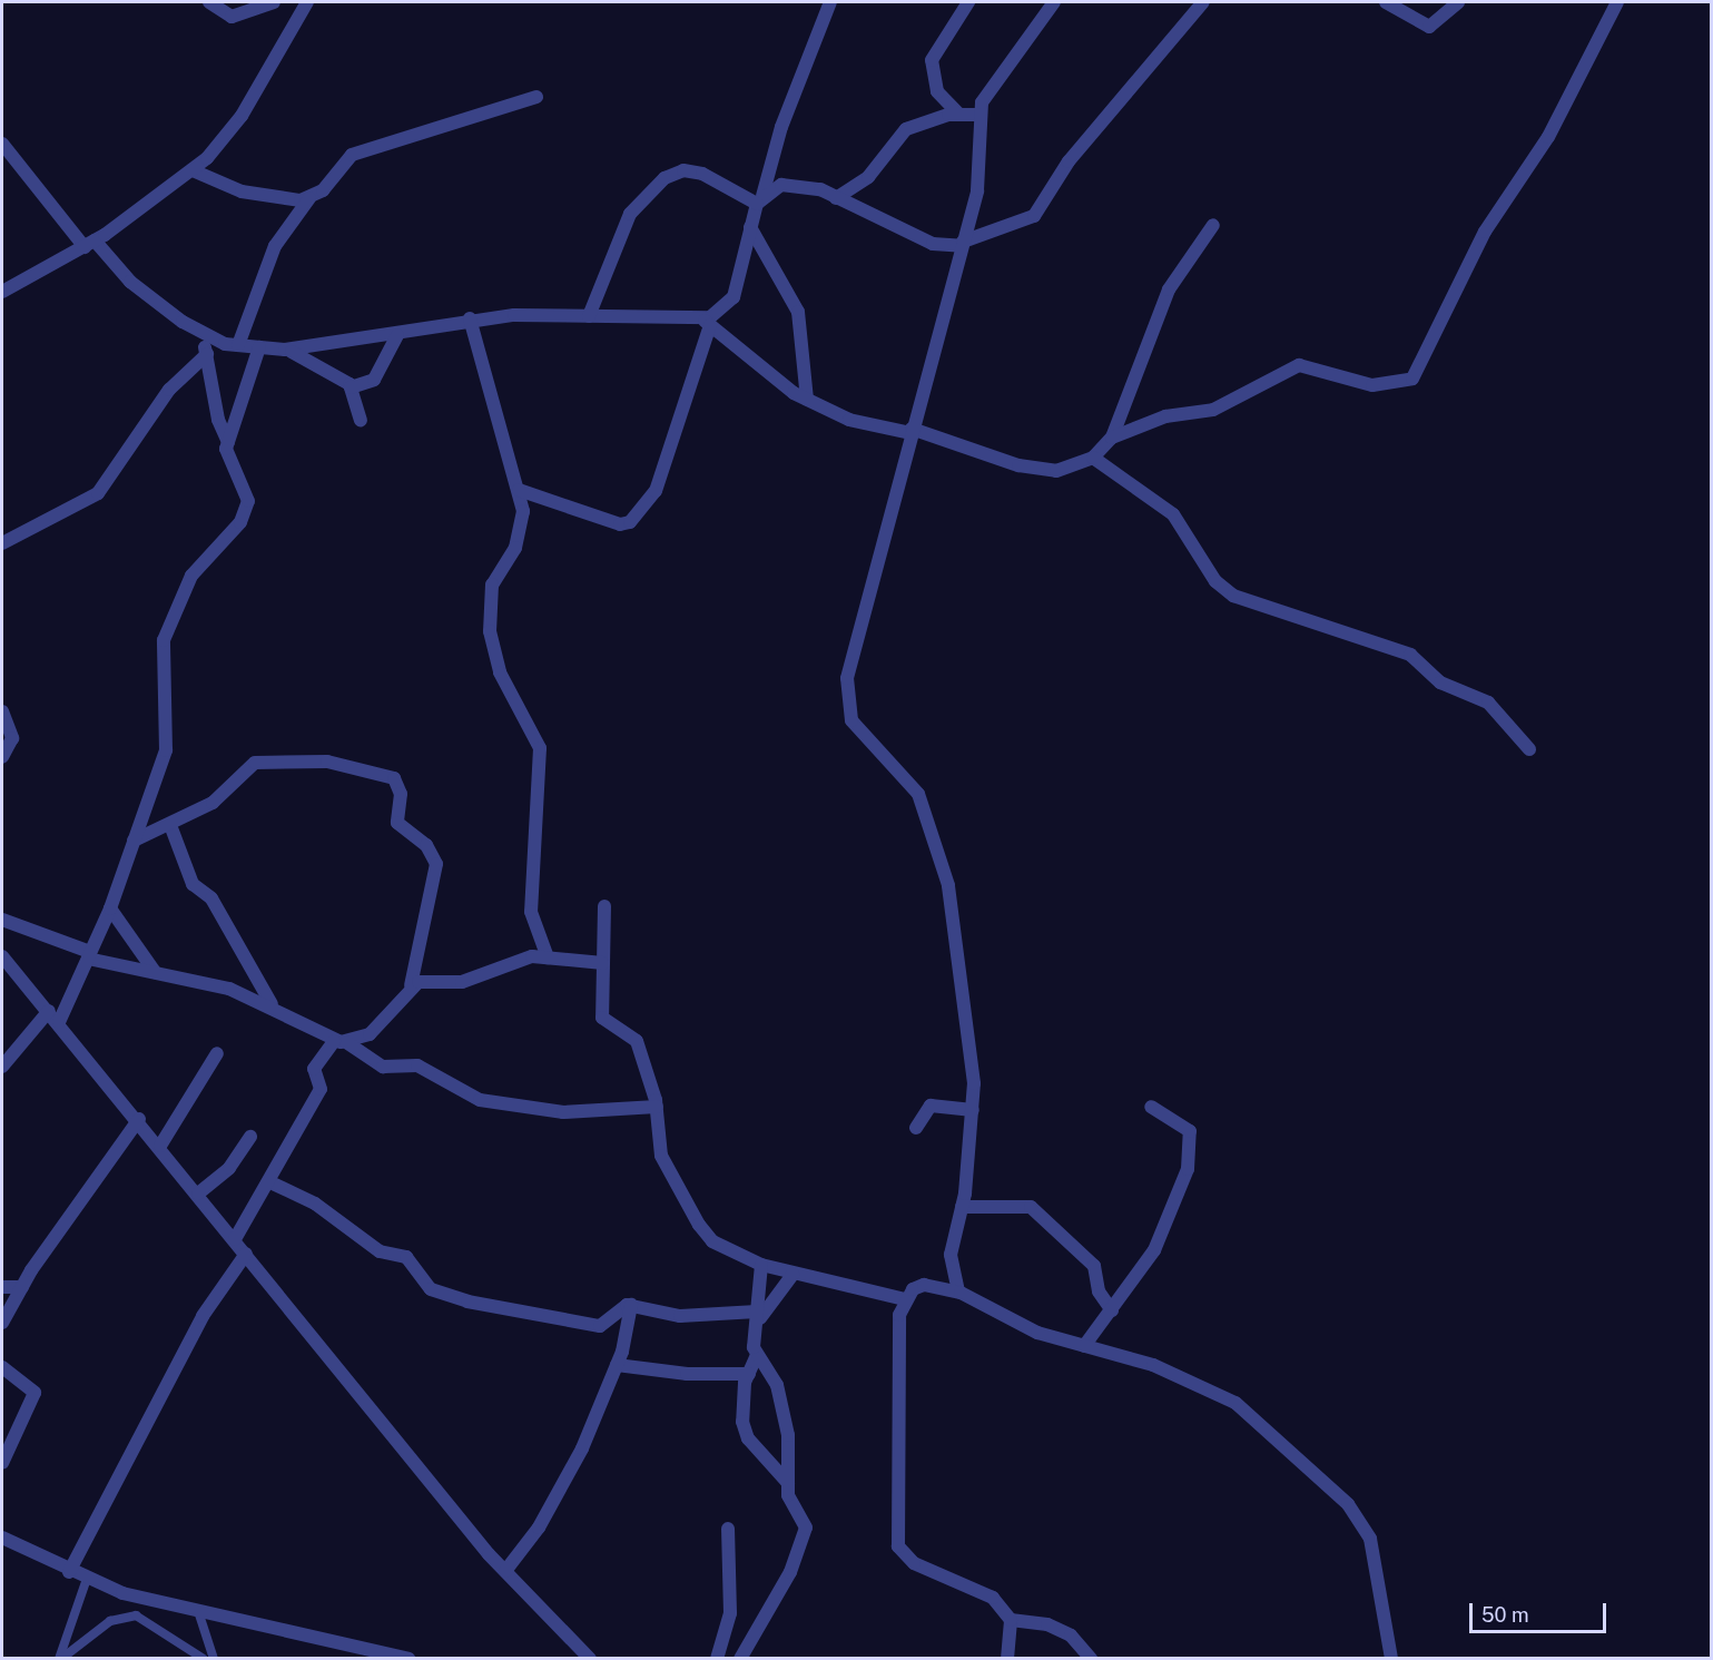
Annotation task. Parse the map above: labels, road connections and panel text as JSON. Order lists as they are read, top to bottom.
{
  "scale_bar": "50 m"
}
